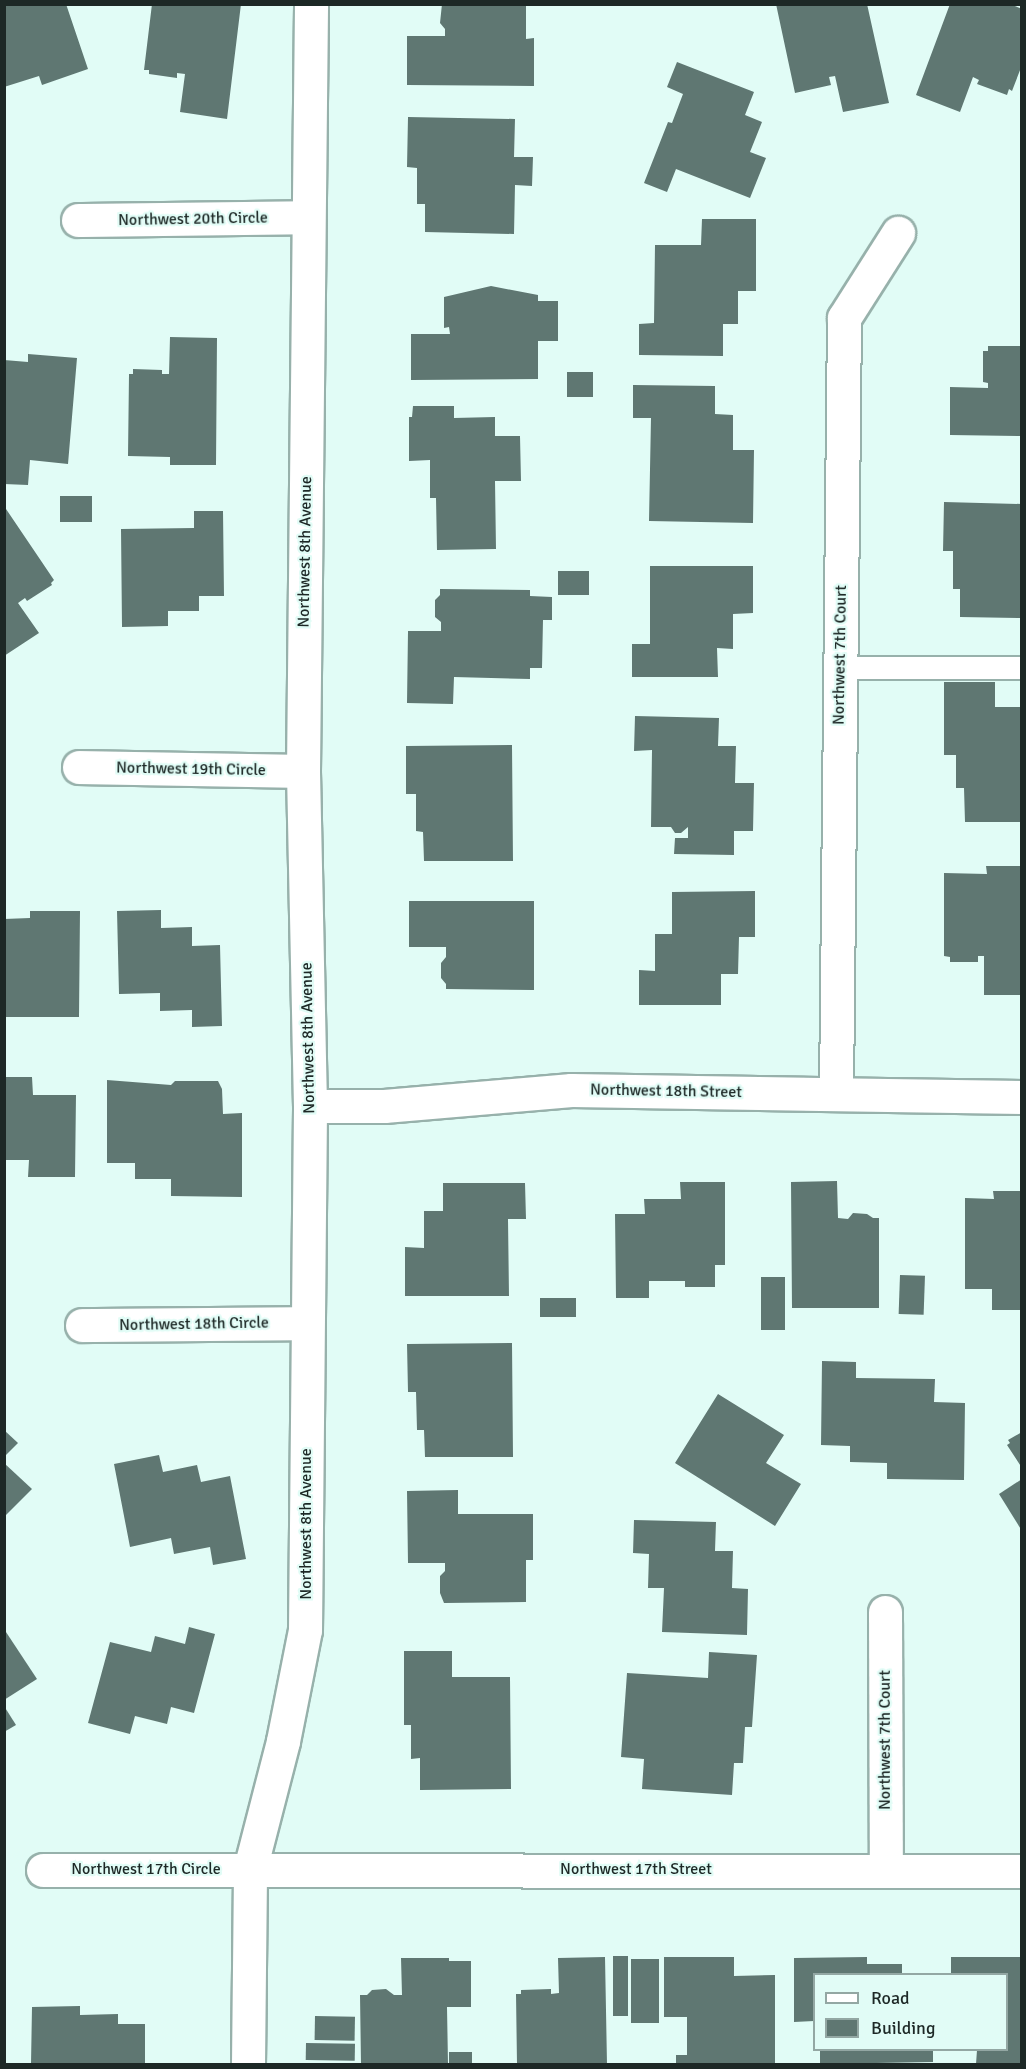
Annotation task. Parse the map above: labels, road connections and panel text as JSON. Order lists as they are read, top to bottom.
{
  "streets": {
    "street": [
      "Northwest 20th Circle",
      "Northwest 8th Avenue",
      "Northwest 7th Court",
      "Northwest 19th Circle",
      "Northwest 18th Street",
      "Northwest 18th Circle",
      "Northwest 17th Circle",
      "Northwest 17th Street"
    ]
  },
  "crossings": [
    ["Northwest 20th Circle", "Northwest 8th Avenue"],
    ["Northwest 8th Avenue", "Northwest 19th Circle"],
    ["Northwest 8th Avenue", "Northwest 18th Street"],
    ["Northwest 8th Avenue", "Northwest 18th Circle"],
    ["Northwest 8th Avenue", "Northwest 17th Circle"],
    ["Northwest 8th Avenue", "Northwest 17th Street"],
    ["Northwest 7th Court", "Northwest 18th Street"],
    ["Northwest 7th Court", "Northwest 17th Street"],
    ["Northwest 17th Circle", "Northwest 17th Street"]
  ],
  "legend": ["Road", "Building"]
}
